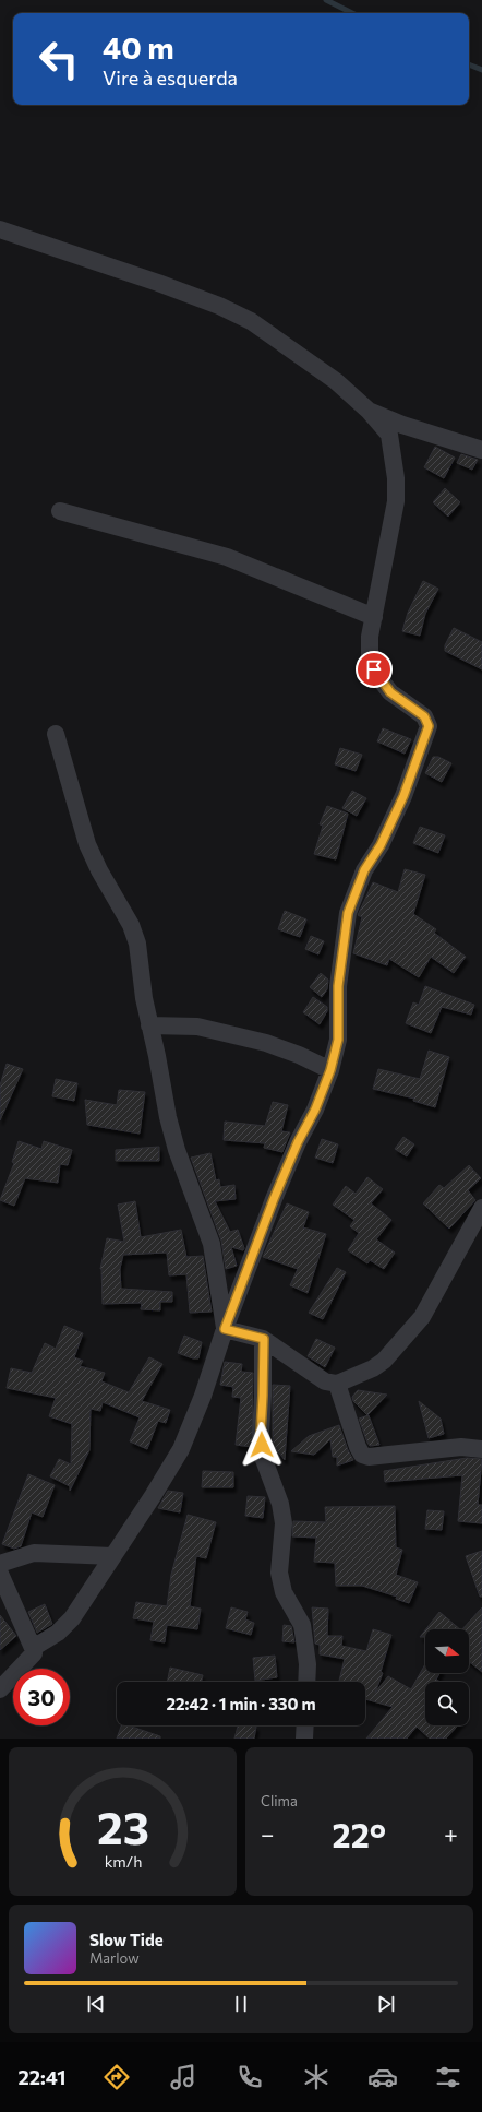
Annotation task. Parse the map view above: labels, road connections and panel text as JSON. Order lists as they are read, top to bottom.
{
  "north": "right",
  "page": {
    "turn": ["40 m", "Vire à esquerda"],
    "limit": "30",
    "trip": "22:42 · 1 min · 330 m",
    "tile": "Clima",
    "heat": ["−", "22°", "+"],
    "song": ["Slow Tide", "Marlow"],
    "tabs": "22:41",
    "gauge": ["23", "km/h"]
  }
}
